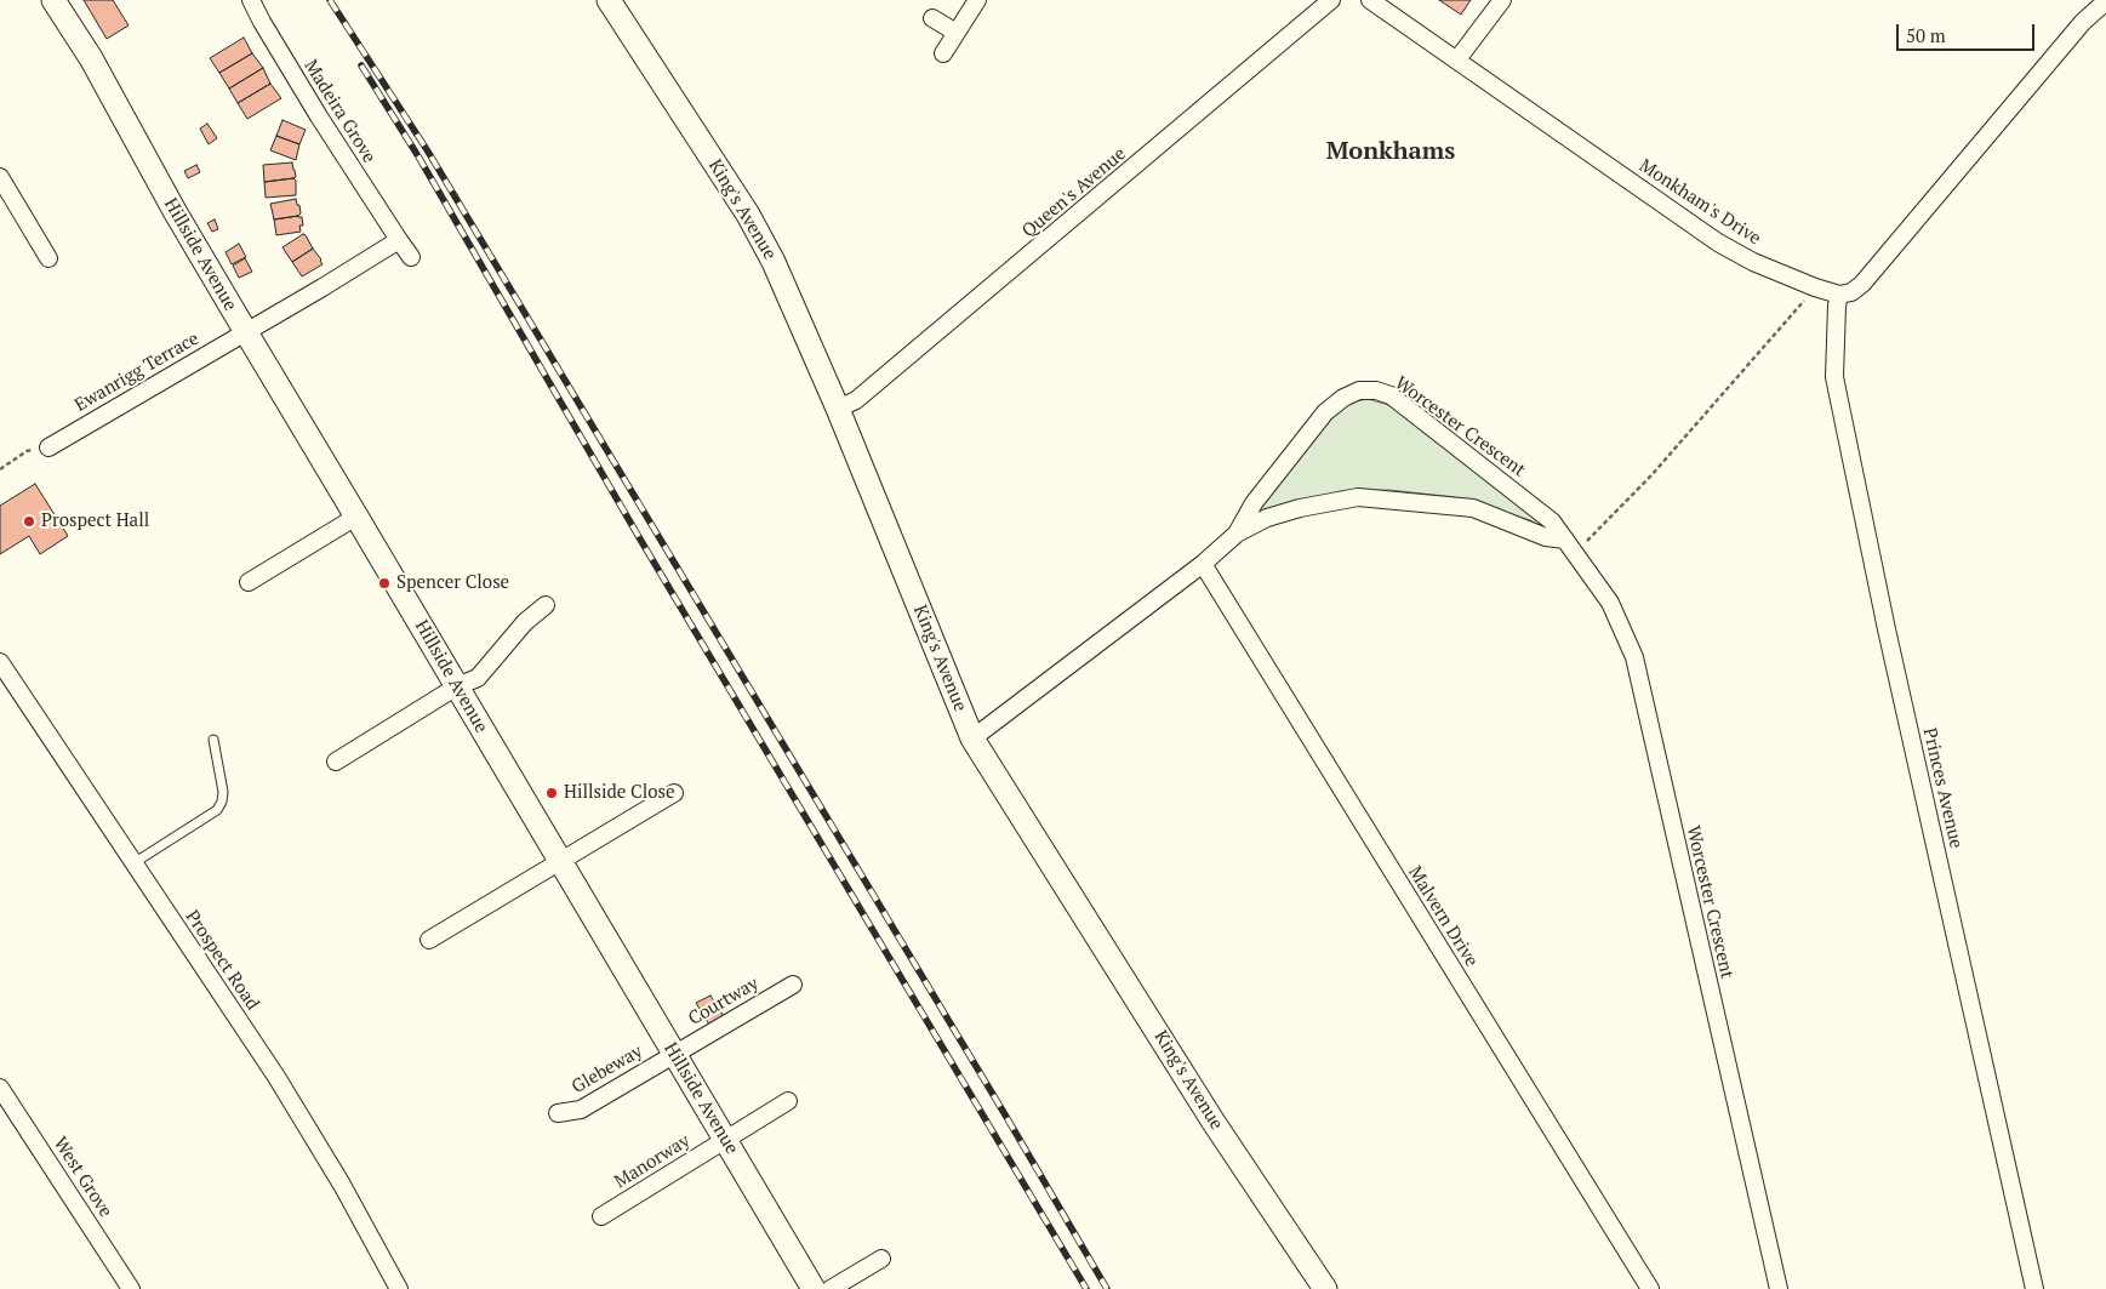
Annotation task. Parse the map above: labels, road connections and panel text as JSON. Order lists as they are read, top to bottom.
{
  "streets": {
    "street": [
      "Madeira Grove",
      "Queen's Avenue",
      "Monkham's Drive",
      "King's Avenue",
      "Hillside Avenue",
      "Ewanrigg Terrace",
      "Worcester Crescent",
      "Princes Avenue",
      "Malvern Drive",
      "Prospect Road",
      "Courtway",
      "Glebeway",
      "Manorway",
      "West Grove"
    ]
  },
  "crossings": [
    ["Queen's Avenue", "King's Avenue"],
    ["Monkham's Drive", "Princes Avenue"],
    ["King's Avenue", "Worcester Crescent"],
    ["Hillside Avenue", "Ewanrigg Terrace"],
    ["Hillside Avenue", "Courtway"],
    ["Hillside Avenue", "Glebeway"],
    ["Hillside Avenue", "Manorway"],
    ["Worcester Crescent", "Malvern Drive"],
    ["Courtway", "Glebeway"]
  ],
  "districts": ["Monkhams"],
  "places": ["Prospect Hall", "Spencer Close", "Hillside Close"],
  "scale_bar": "50 m"
}
